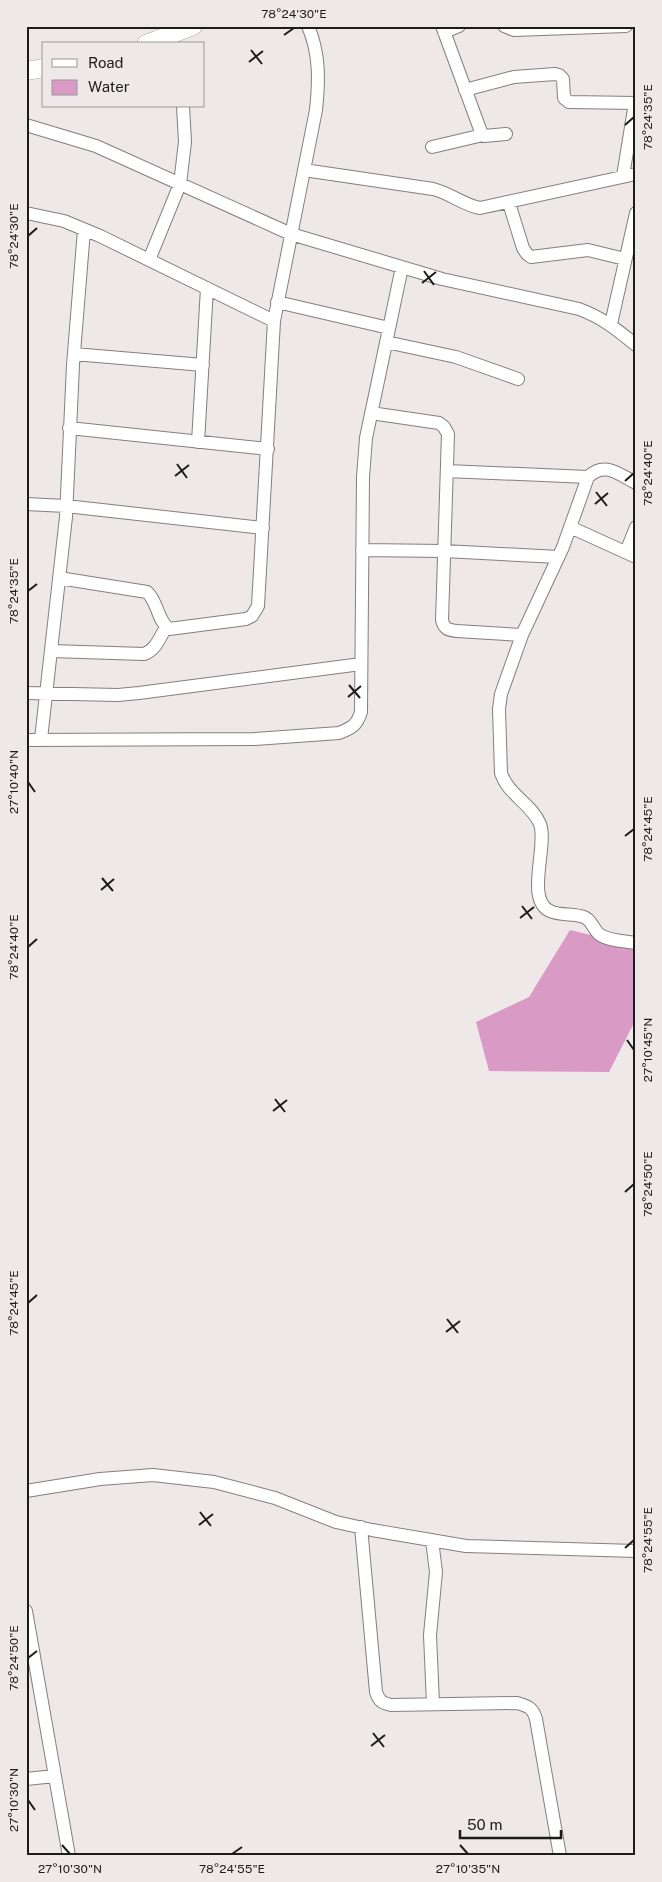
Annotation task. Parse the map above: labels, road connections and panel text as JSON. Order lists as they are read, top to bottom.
{
  "legend": ["Road", "Water"],
  "scale_bar": "50 m",
  "coordinates": [
    "78°24'30\"E",
    "78°24'35\"E",
    "78°24'40\"E",
    "27°10'40\"N",
    "78°24'45\"E",
    "27°10'45\"N",
    "78°24'50\"E",
    "78°24'55\"E",
    "27°10'30\"N",
    "27°10'35\"N"
  ]
}
